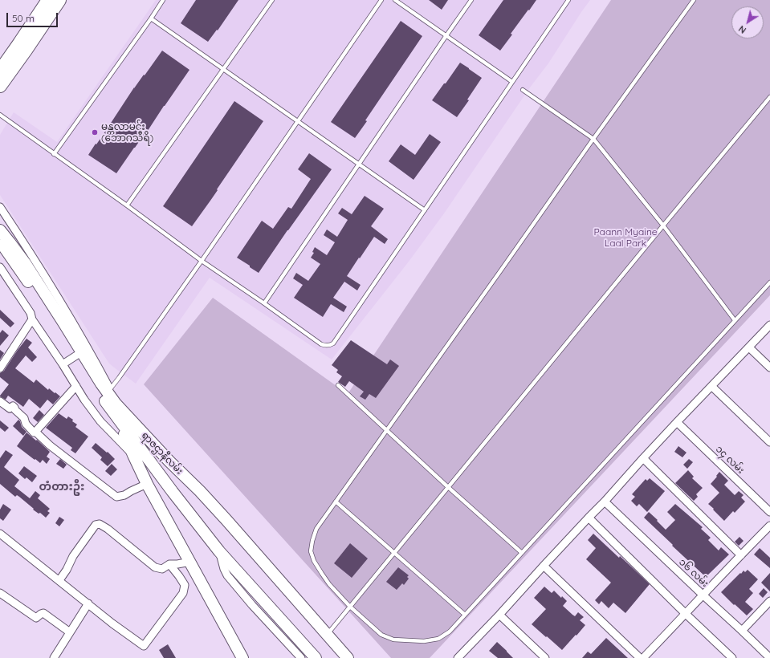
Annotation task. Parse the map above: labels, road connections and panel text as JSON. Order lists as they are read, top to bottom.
{
  "streets": {
    "main road": ["ရာဇဌာနီလမ်း"],
    "street": ["၁၄ လမ်း", "၁၆ လမ်း"]
  },
  "districts": ["တံတားဦး"],
  "parks": ["Paann Myaine Laal Park"],
  "places": ["မန္တလာမင်း (ဘောဂသီရိ)"],
  "scale_bar": "50 m",
  "north": "bottom left"
}
